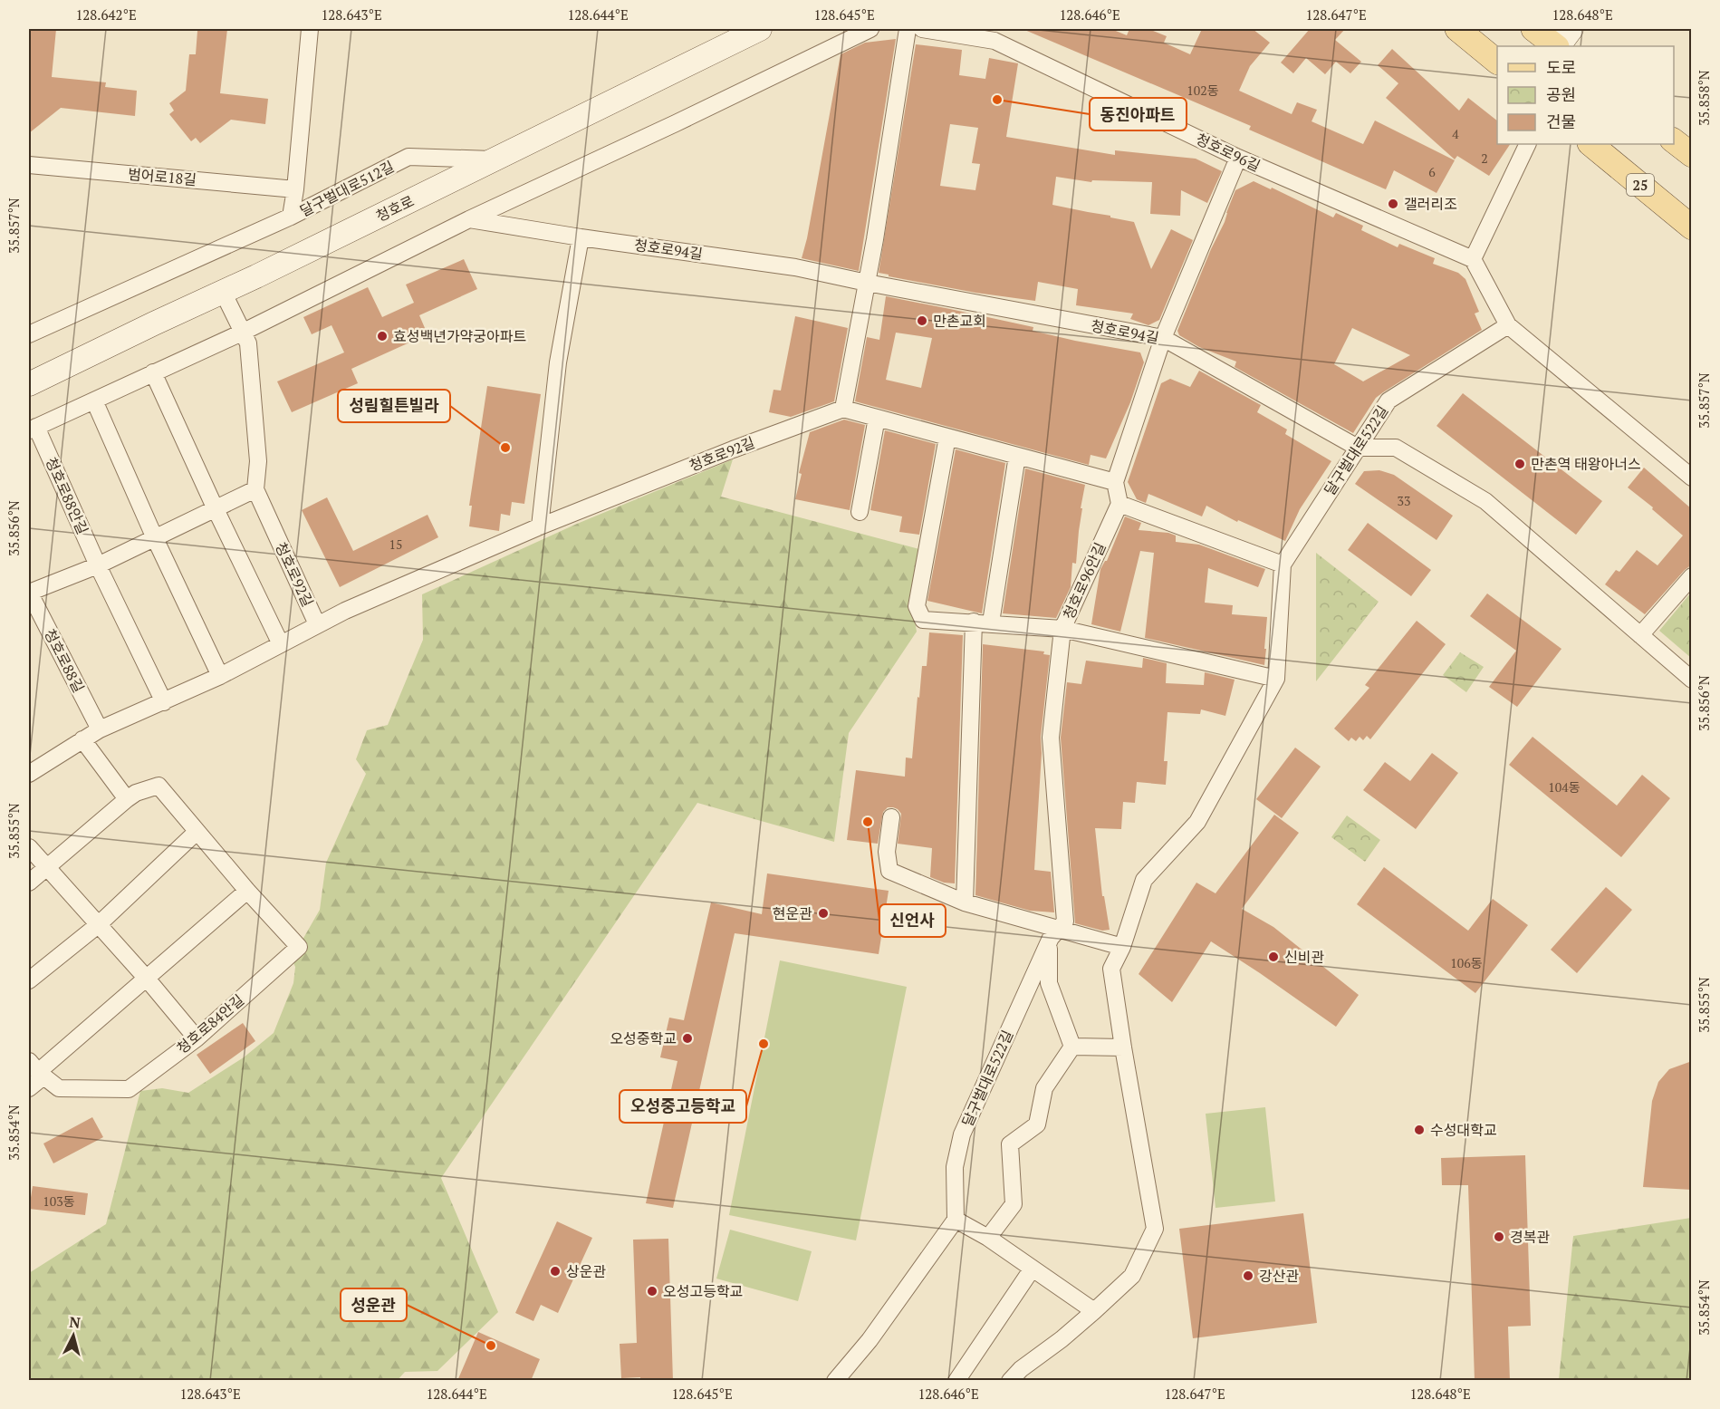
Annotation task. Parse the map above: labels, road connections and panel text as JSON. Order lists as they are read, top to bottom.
{
  "streets": {
    "main road": ["25", "청호로"],
    "street": [
      "청호로96길",
      "범어로18길",
      "달구벌대로512길",
      "청호로94길",
      "달구벌대로522길",
      "청호로92길",
      "청호로88안길",
      "청호로96안길",
      "청호로88길",
      "청호로84안길"
    ]
  },
  "crossings": [
    ["범어로18길", "달구벌대로512길"],
    ["달구벌대로512길", "청호로"],
    ["청호로94길", "달구벌대로522길"],
    ["달구벌대로522길", "청호로96안길"]
  ],
  "places": [
    "동진아파트",
    "갤러리조",
    "만촌교회",
    "효성백년가약궁아파트",
    "성림힐튼빌라",
    "만촌역 태왕아너스",
    "신언사",
    "현운관",
    "신비관",
    "오성중학교",
    "오성중고등학교",
    "수성대학교",
    "경복관",
    "상운관",
    "강산관",
    "오성고등학교",
    "성운관"
  ],
  "house_numbers": [
    "102동",
    "4",
    "2",
    "6",
    "33",
    "15",
    "104동",
    "106동",
    "103동"
  ],
  "legend": ["도로", "공원", "건물"],
  "north": "top",
  "coordinates": [
    "128.642°E",
    "128.643°E",
    "128.644°E",
    "128.645°E",
    "128.646°E",
    "128.647°E",
    "128.648°E",
    "35.858°N",
    "35.857°N",
    "35.856°N",
    "35.855°N",
    "35.854°N"
  ]
}
